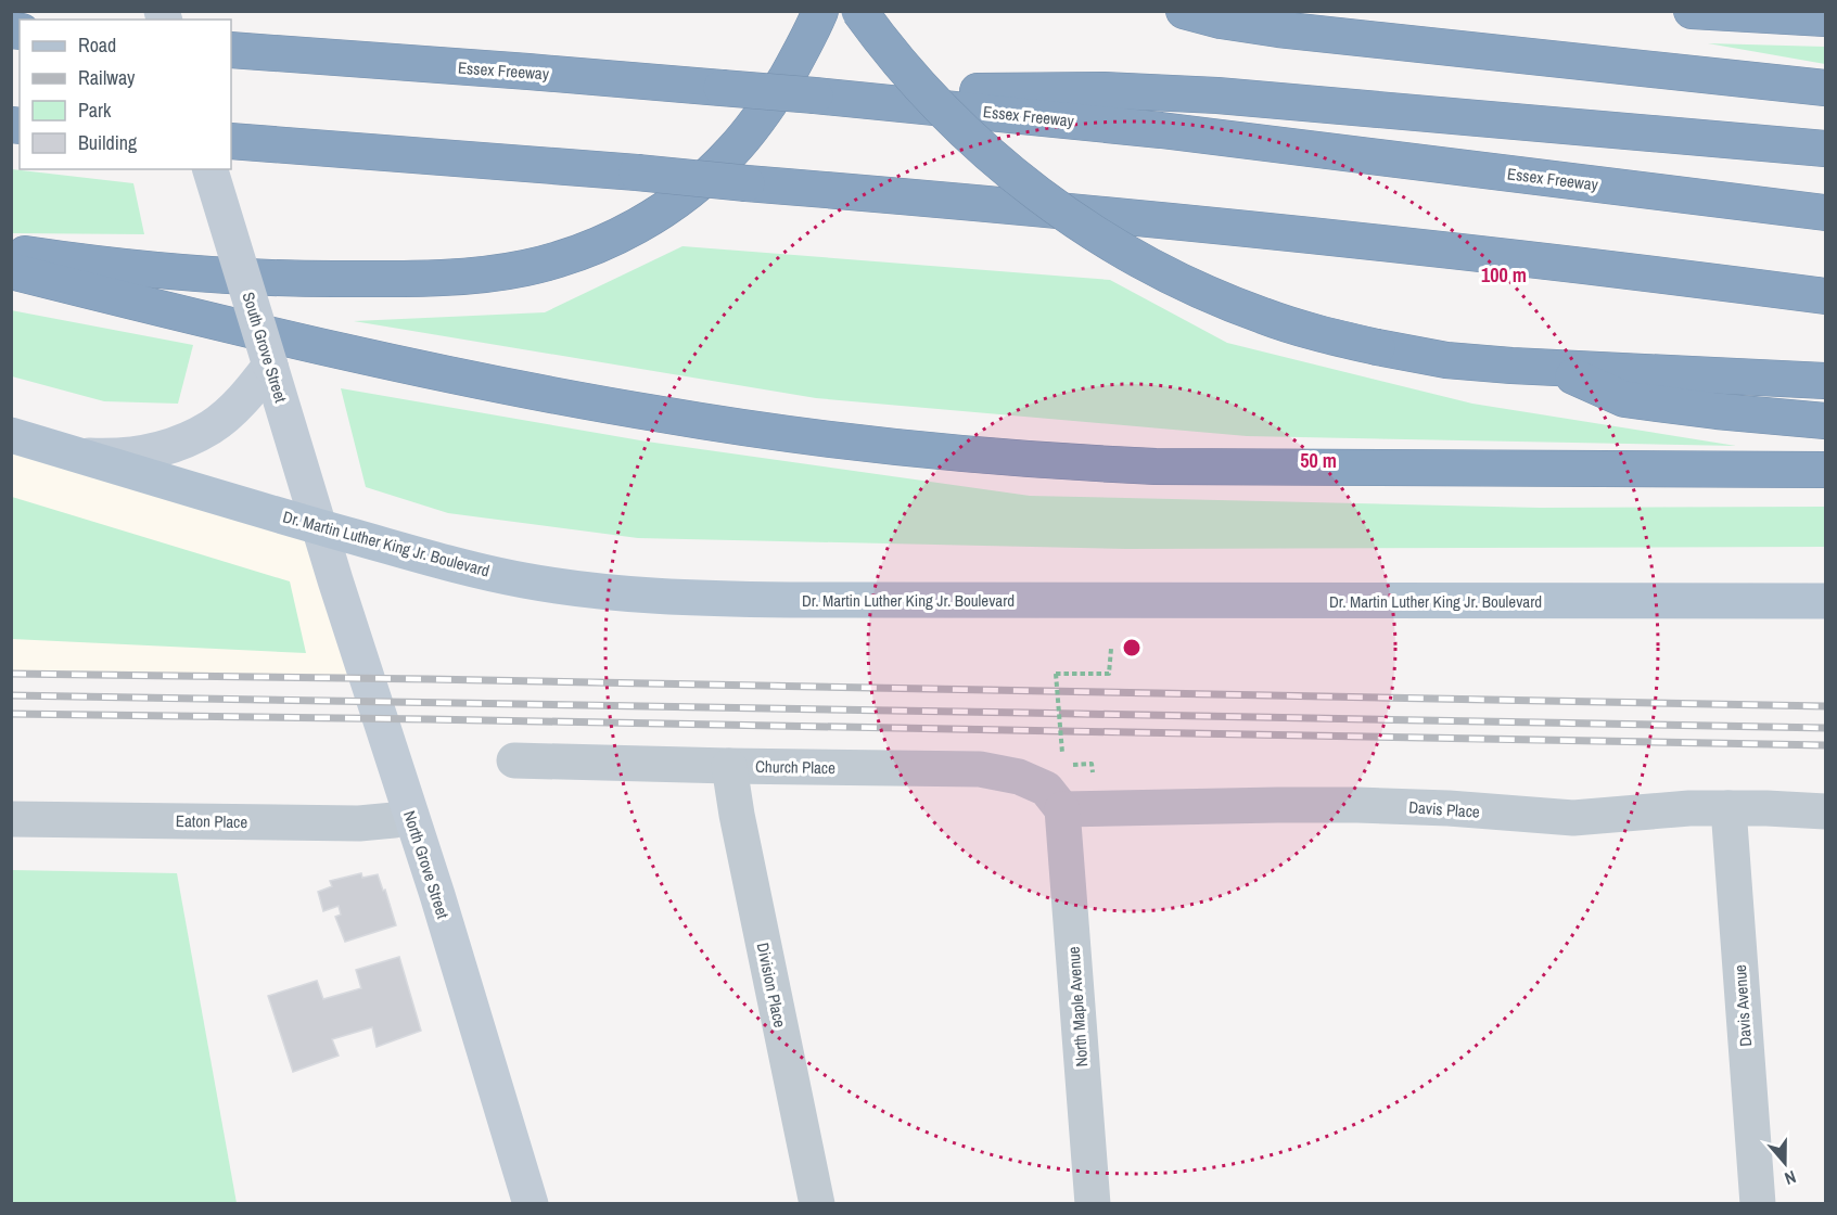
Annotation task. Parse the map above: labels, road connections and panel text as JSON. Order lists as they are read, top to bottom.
{
  "streets": {
    "highway": ["Essex Freeway"],
    "main road": ["South Grove Street", "Dr. Martin Luther King Jr. Boulevard", "North Grove Street"],
    "street": [
      "Church Place",
      "Davis Place",
      "Eaton Place",
      "Division Place",
      "Davis Avenue",
      "North Maple Avenue"
    ]
  },
  "crossings": [
    ["South Grove Street", "Dr. Martin Luther King Jr. Boulevard"],
    ["South Grove Street", "North Grove Street"],
    ["Dr. Martin Luther King Jr. Boulevard", "North Grove Street"],
    ["Church Place", "Davis Place"],
    ["Church Place", "Division Place"],
    ["Church Place", "North Maple Avenue"],
    ["Davis Place", "Davis Avenue"],
    ["Davis Place", "North Maple Avenue"],
    ["Eaton Place", "North Grove Street"]
  ],
  "legend": [
    "Road",
    "Railway",
    "Park",
    "Building"
  ],
  "north": "bottom",
  "rings": ["100 m", "50 m"]
}
